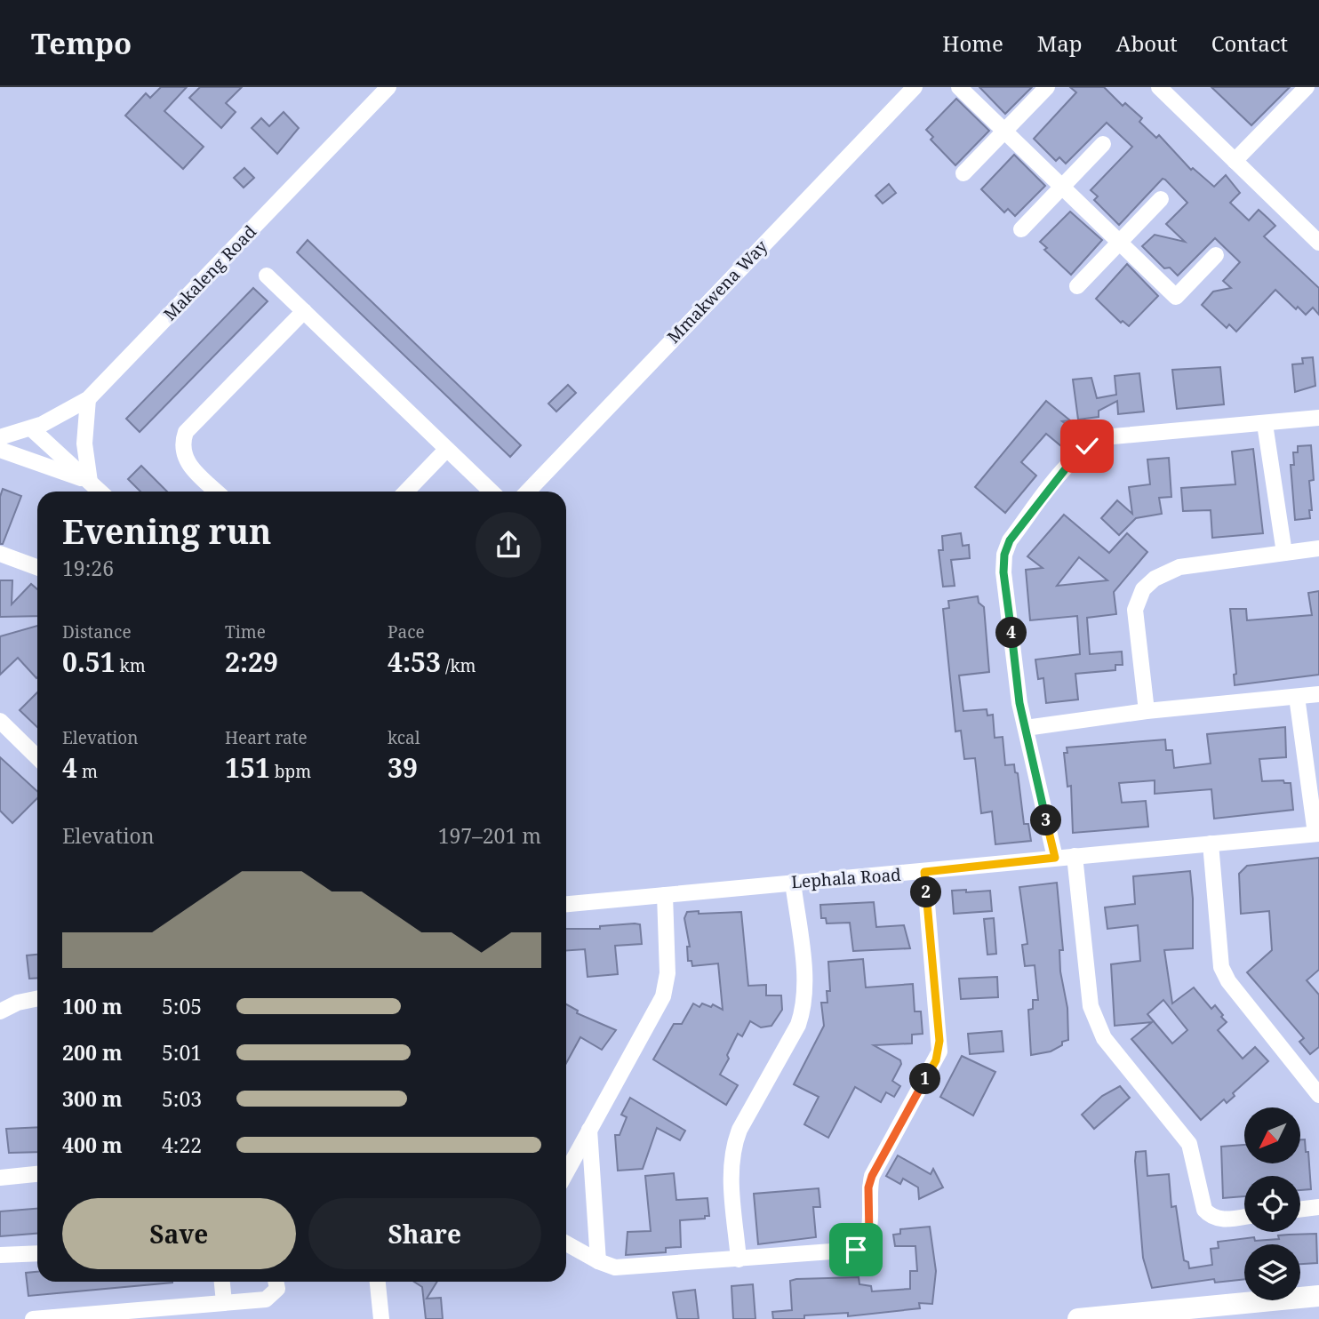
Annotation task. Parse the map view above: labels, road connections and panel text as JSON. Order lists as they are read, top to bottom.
{
  "streets": {
    "street": ["Makaleng Road", "Mmakwena Way", "Lephala Road"]
  },
  "north": "bottom left",
  "page": {
    "header": "Tempo",
    "nav": [
      "Home",
      "Map",
      "About",
      "Contact"
    ],
    "heading": ["Evening run", "19:26"],
    "stats": [
      ["Distance", "0.51 km"],
      ["Time", "2:29"],
      ["Pace", "4:53 /km"],
      ["Elevation", "4 m"],
      ["Heart rate", "151 bpm"],
      ["kcal", "39"]
    ],
    "pins": [
      "4",
      "3",
      "2",
      "1"
    ],
    "chart": ["Elevation", "197–201 m"],
    "list": [
      {
        "name": "100 m",
        "note": "5:05"
      },
      {
        "name": "200 m",
        "note": "5:01"
      },
      {
        "name": "300 m",
        "note": "5:03"
      },
      {
        "name": "400 m",
        "note": "4:22"
      }
    ],
    "buttons": ["Save", "Share"]
  }
}
